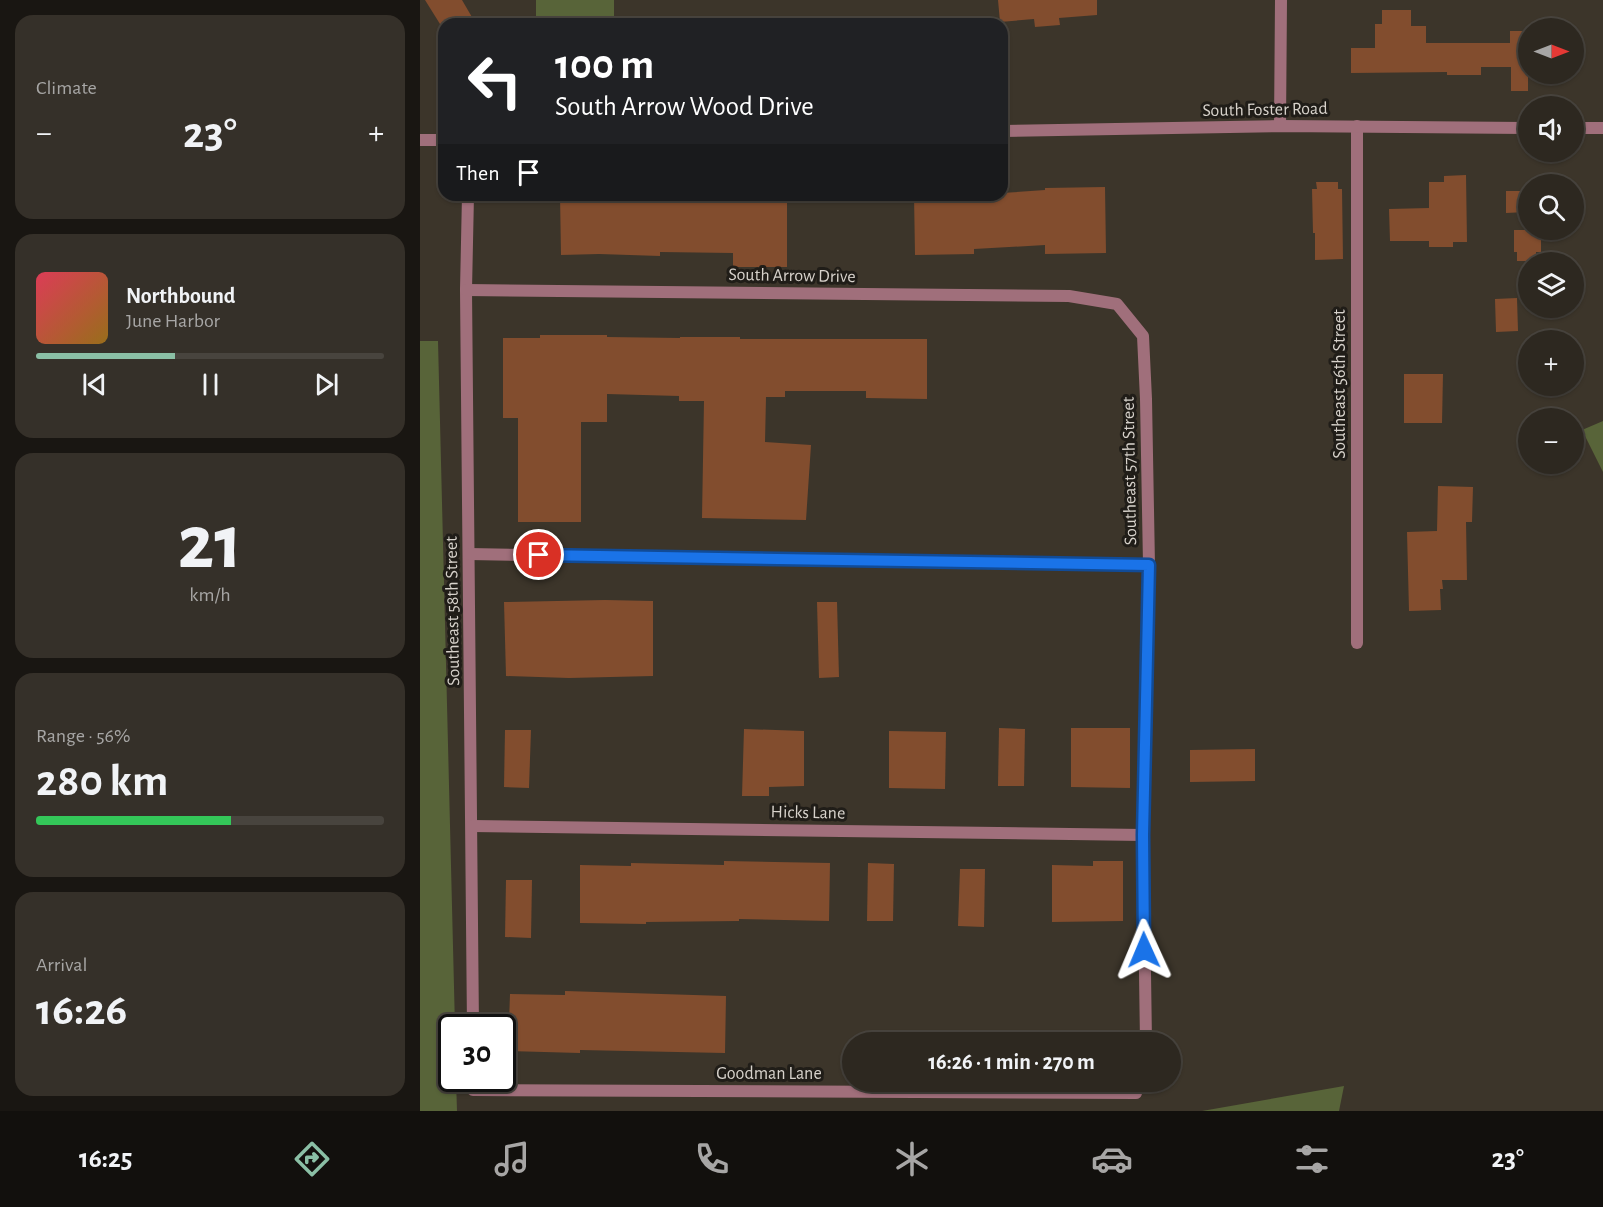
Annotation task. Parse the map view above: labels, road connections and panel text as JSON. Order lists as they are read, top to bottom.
{
  "streets": {
    "street": [
      "South Foster Road",
      "South Arrow Drive",
      "Southeast 56th Street",
      "Southeast 57th Street",
      "Southeast 58th Street",
      "Hicks Lane",
      "Goodman Lane"
    ]
  },
  "crossings": [
    ["South Foster Road", "Southeast 56th Street"],
    ["South Arrow Drive", "Southeast 57th Street"],
    ["South Arrow Drive", "Southeast 58th Street"],
    ["Southeast 57th Street", "Hicks Lane"],
    ["Southeast 58th Street", "Hicks Lane"]
  ],
  "north": "right",
  "page": {
    "tile": [
      "Climate",
      ["21", "km/h"],
      ["Range · 56%", "280 km"],
      ["Arrival", "16:26"]
    ],
    "map_buttons": ["+", "−"],
    "turn": ["100 m", "South Arrow Wood Drive"],
    "heat": ["−", "23°", "+"],
    "then": "Then",
    "song": ["Northbound", "June Harbor"],
    "limit": "30",
    "trip": "16:26 · 1 min · 270 m",
    "tabs": ["16:25", "23°"]
  }
}
